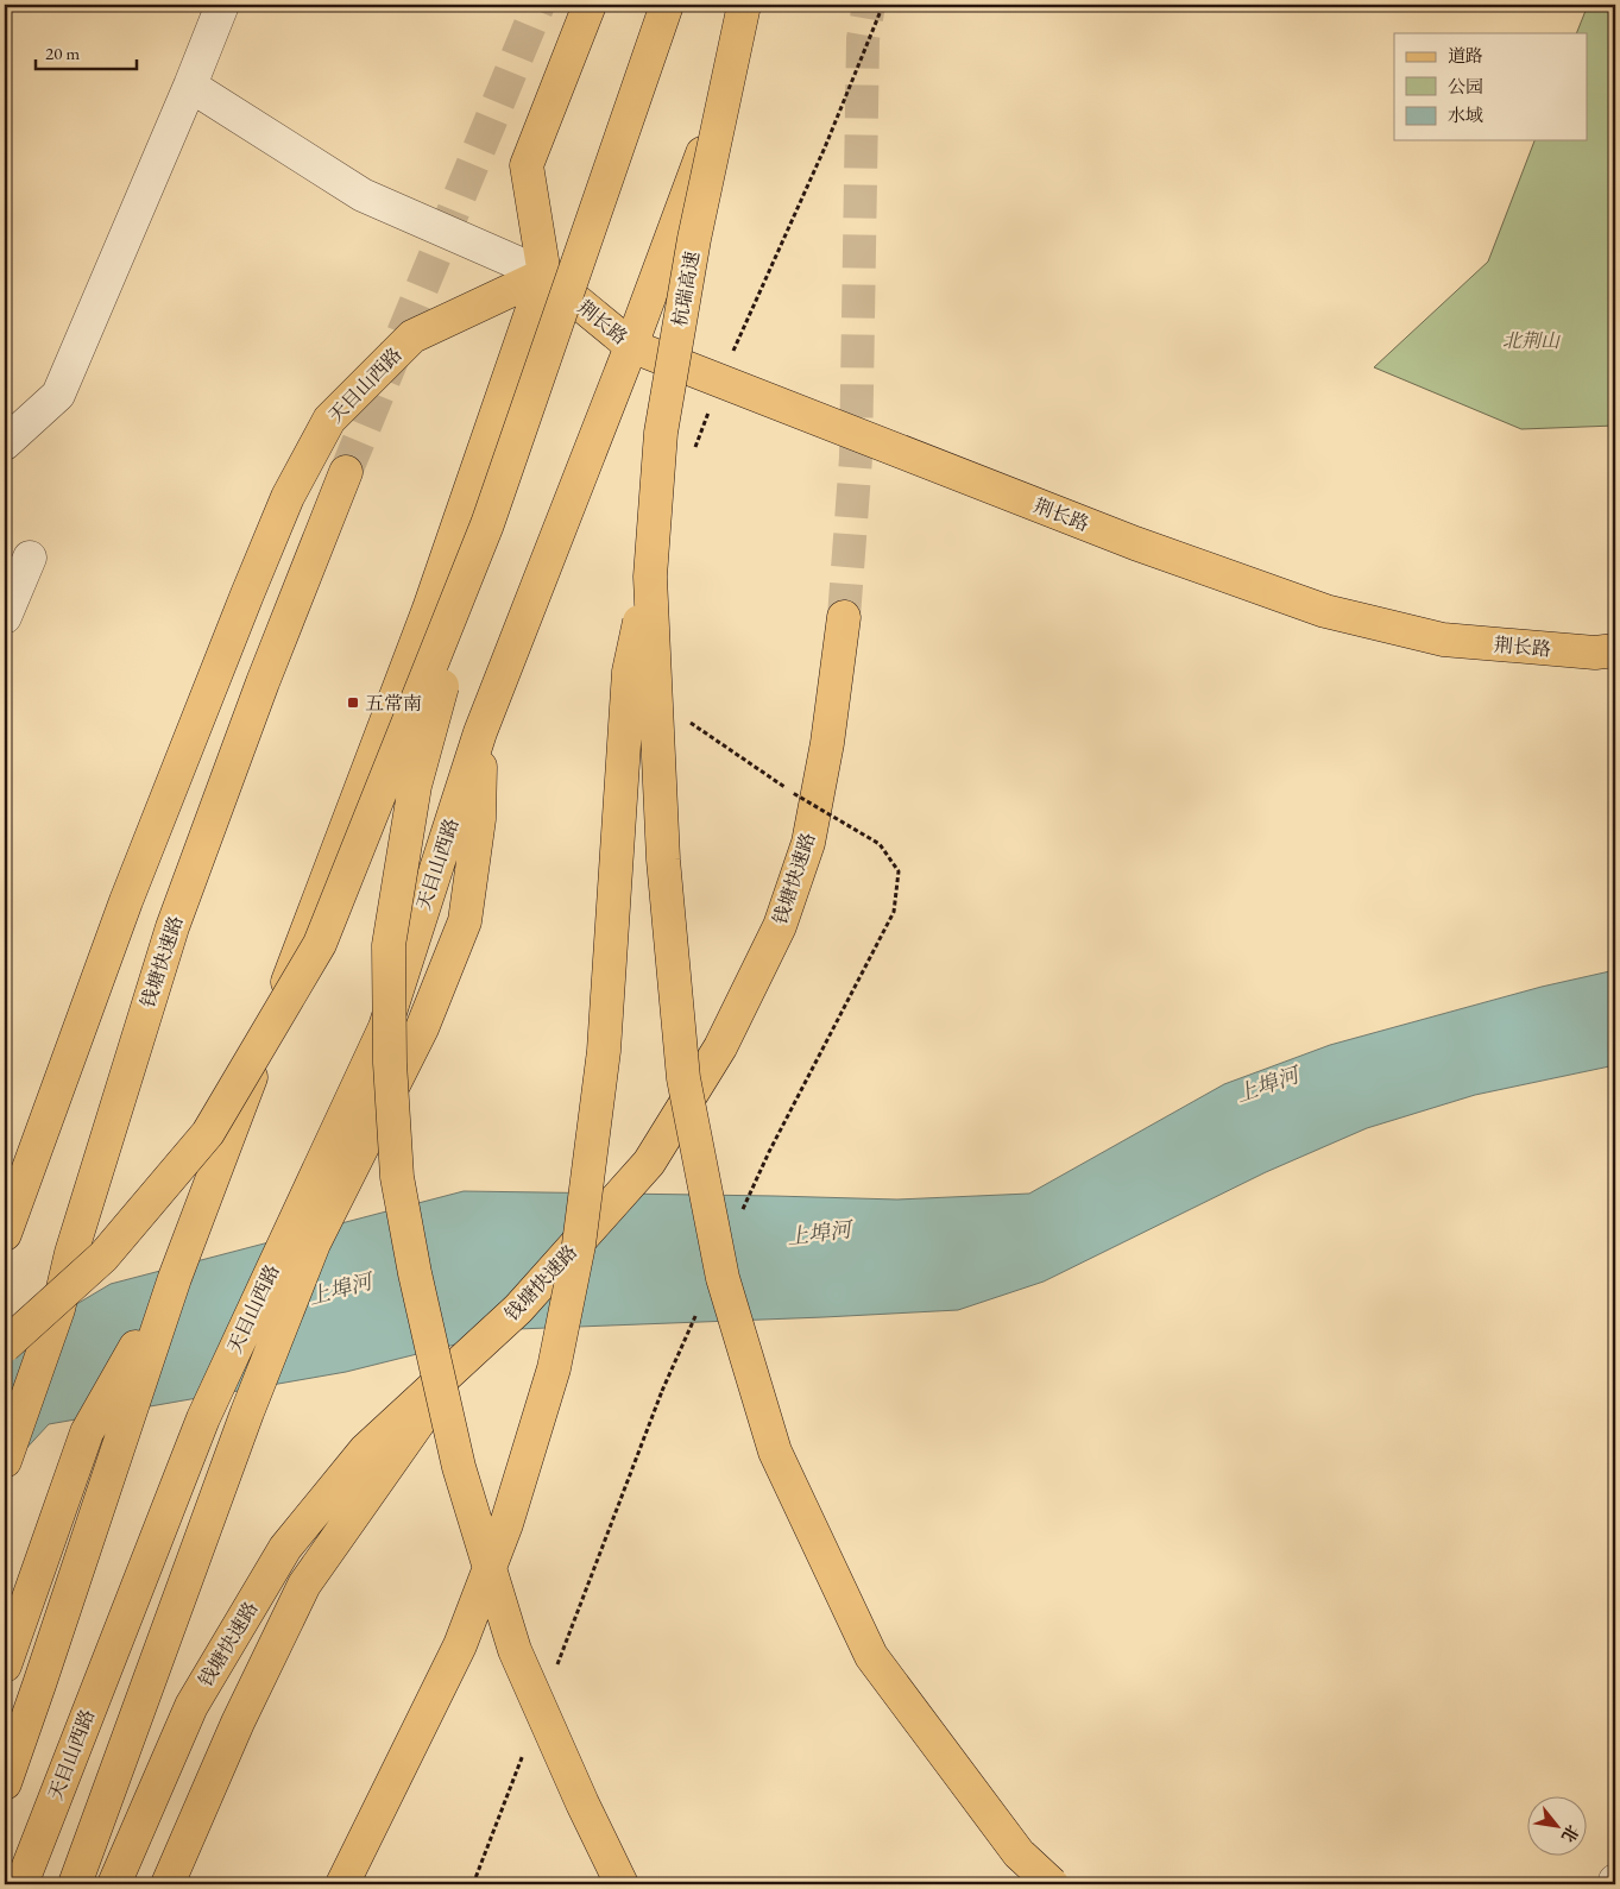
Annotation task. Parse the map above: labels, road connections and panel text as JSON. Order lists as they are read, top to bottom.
{
  "streets": {
    "main road": [
      "杭瑞高速",
      "荆长路",
      "天目山西路",
      "钱塘快速路"
    ]
  },
  "crossings": [
    ["荆长路", "天目山西路"]
  ],
  "water": ["上埠河"],
  "parks": ["北荆山"],
  "places": {
    "transit": ["五常南"]
  },
  "legend": ["道路", "公园", "水域"],
  "scale_bar": "20 m",
  "north": "bottom right"
}
